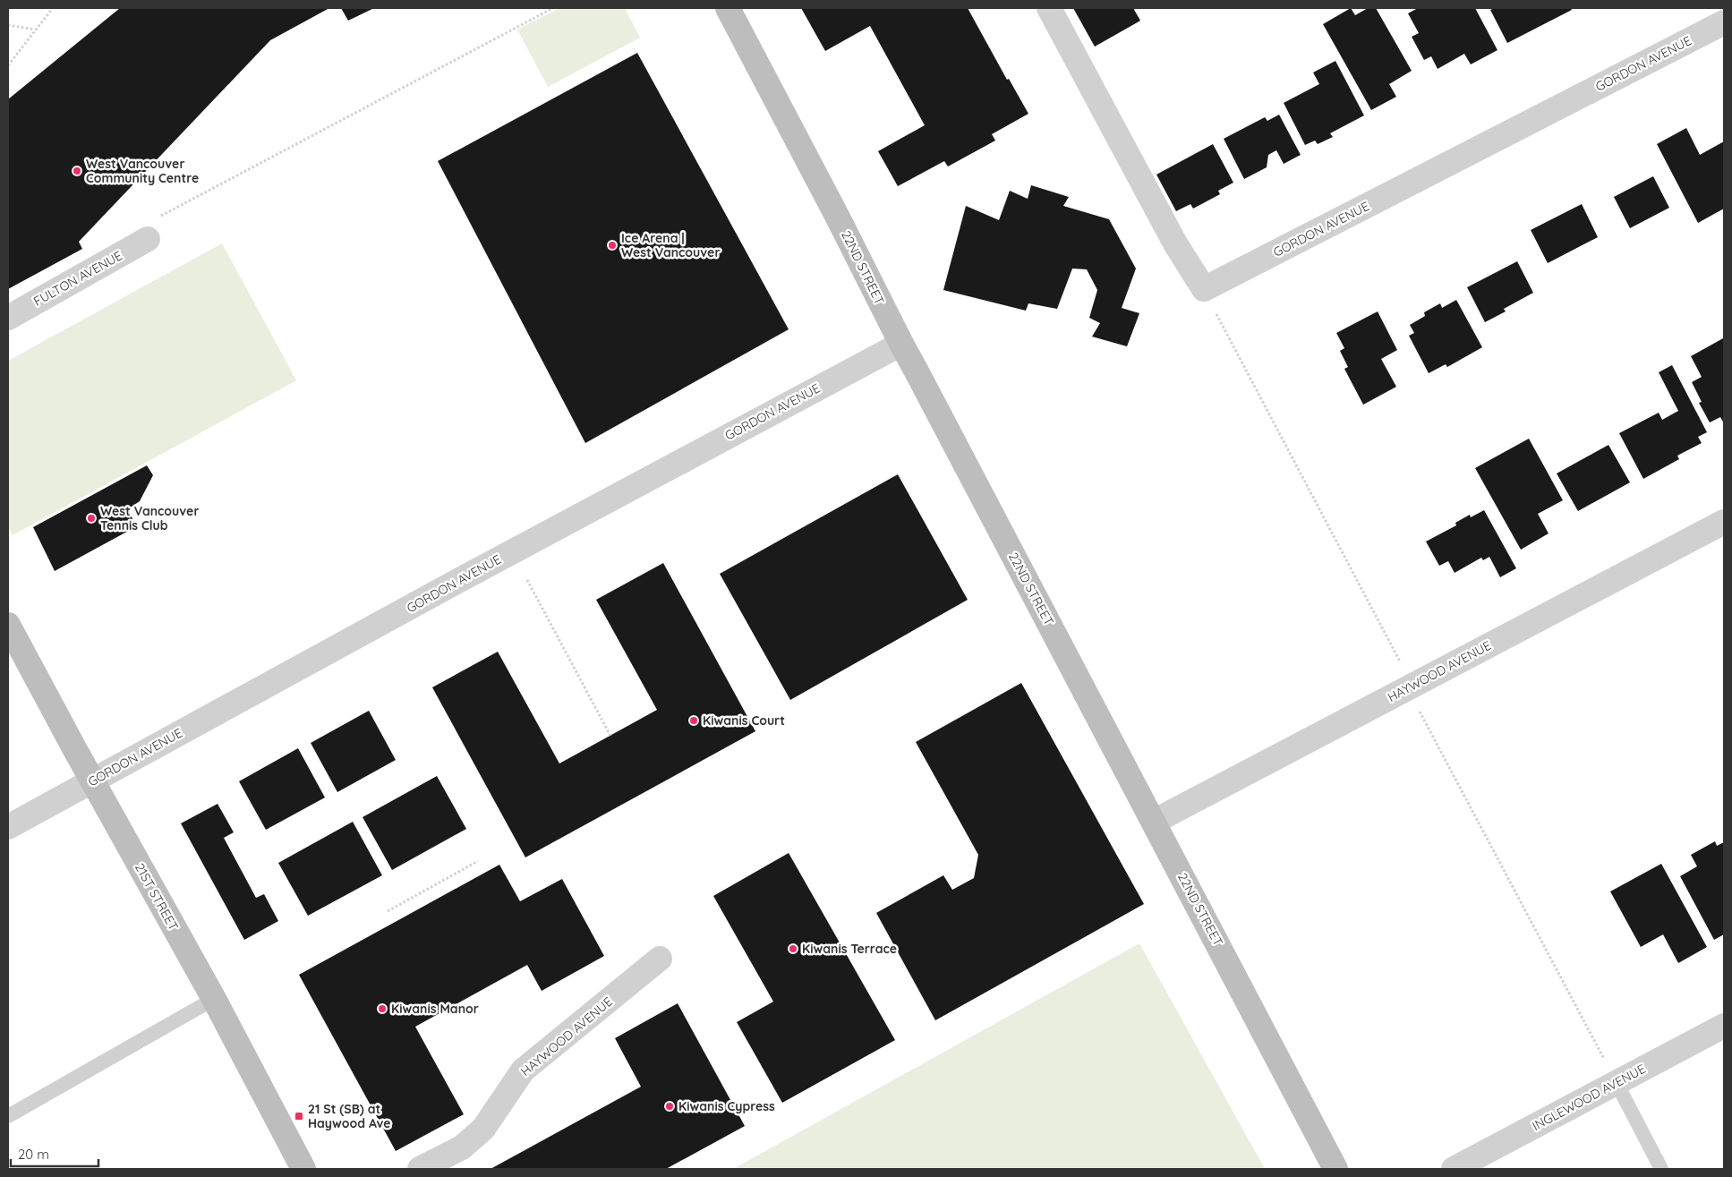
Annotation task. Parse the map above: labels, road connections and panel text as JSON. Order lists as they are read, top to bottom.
{
  "streets": {
    "street": [
      "GORDON AVENUE",
      "22ND STREET",
      "FULTON AVENUE",
      "HAYWOOD AVENUE",
      "21ST STREET",
      "INGLEWOOD AVENUE"
    ]
  },
  "crossings": [
    ["GORDON AVENUE", "22ND STREET"],
    ["GORDON AVENUE", "21ST STREET"],
    ["22ND STREET", "HAYWOOD AVENUE"]
  ],
  "places": {
    "other": [
      "West Vancouver Community Centre",
      "Ice Arena | West Vancouver",
      "West Vancouver Tennis Club",
      "Kiwanis Court",
      "Kiwanis Terrace",
      "Kiwanis Manor",
      "Kiwanis Cypress"
    ],
    "transit": ["21 St (SB) at Haywood Ave"]
  },
  "scale_bar": "20 m"
}
